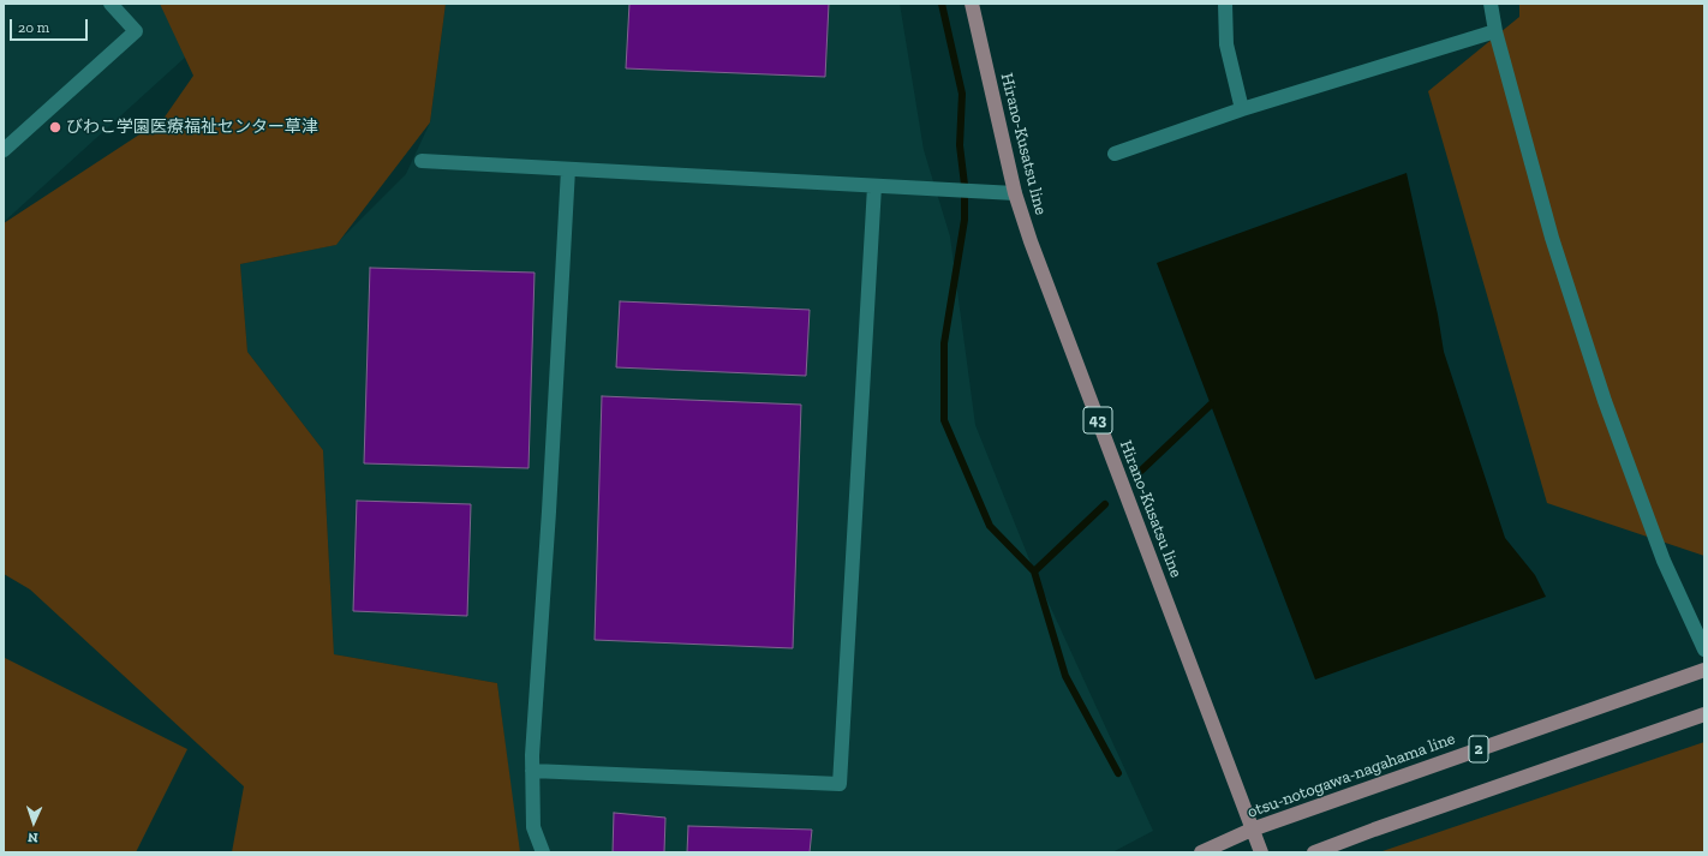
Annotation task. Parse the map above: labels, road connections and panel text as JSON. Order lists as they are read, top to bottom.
{
  "streets": {
    "main road": [
      "Hirano-Kusatsu line",
      "43",
      "2",
      "otsu-notogawa-nagahama line"
    ]
  },
  "crossings": [
    ["Hirano-Kusatsu line", "43"],
    ["Hirano-Kusatsu line", "otsu-notogawa-nagahama line"],
    ["43", "otsu-notogawa-nagahama line"]
  ],
  "places": ["びわこ学園医療福祉センター草津"],
  "scale_bar": "20 m",
  "north": "bottom"
}
